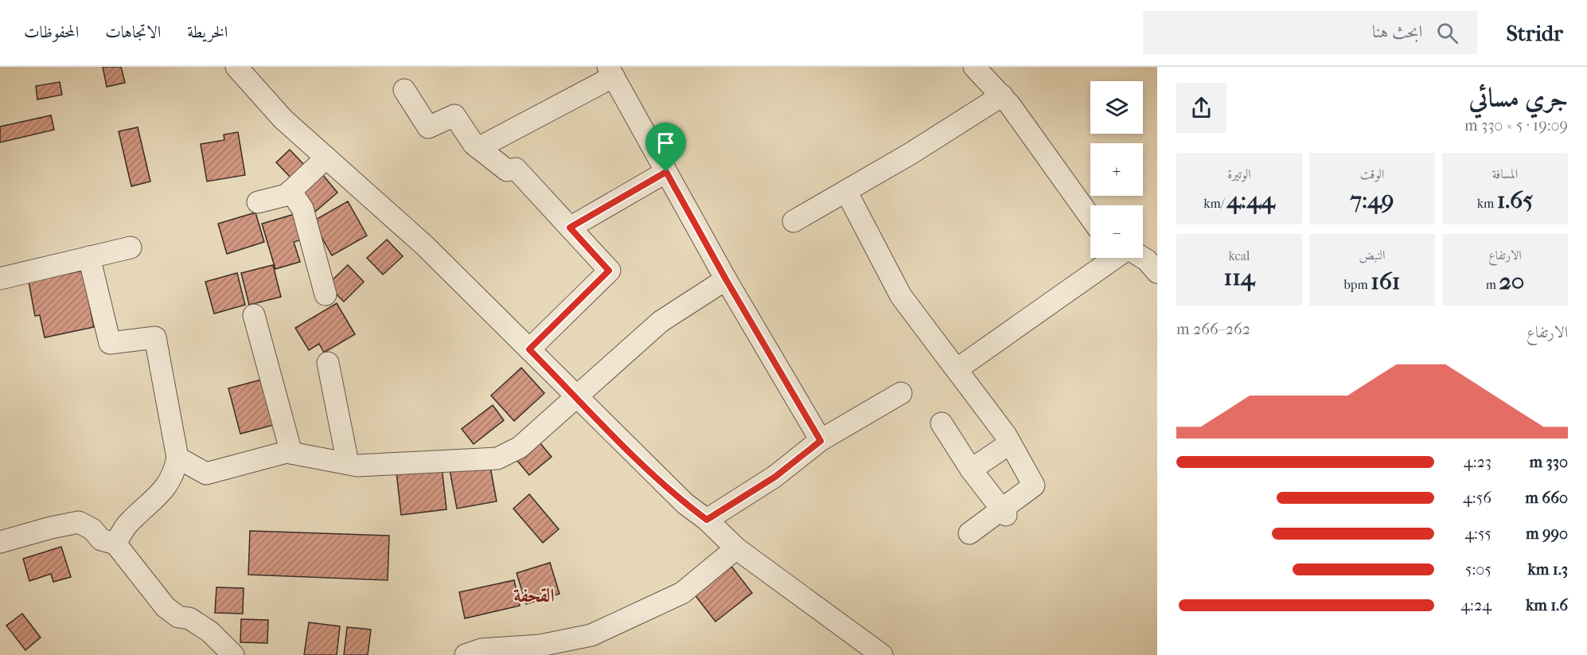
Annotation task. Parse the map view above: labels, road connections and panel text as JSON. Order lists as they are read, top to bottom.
{
  "districts": ["القحفة"],
  "page": {
    "header": "Stridr",
    "search": "ابحث هنا",
    "nav": ["الخريطة", "الاتجاهات", "المحفوظات"],
    "heading": ["جري مسائي", "19:09 · 5 × 330 m"],
    "map_buttons": ["+", "−"],
    "stats": [
      ["المسافة", "1.65 km"],
      ["الوقت", "7:49"],
      ["الوتيرة", "4:44 /km"],
      ["الارتفاع", "20 m"],
      ["النبض", "161 bpm"],
      ["kcal", "114"]
    ],
    "chart": ["الارتفاع", "262–266 m"],
    "list": [
      {
        "name": "330 m",
        "note": "4:23"
      },
      {
        "name": "660 m",
        "note": "4:56"
      },
      {
        "name": "990 m",
        "note": "4:55"
      },
      {
        "name": "1.3 km",
        "note": "5:05"
      },
      {
        "name": "1.6 km",
        "note": "4:24"
      }
    ]
  }
}
